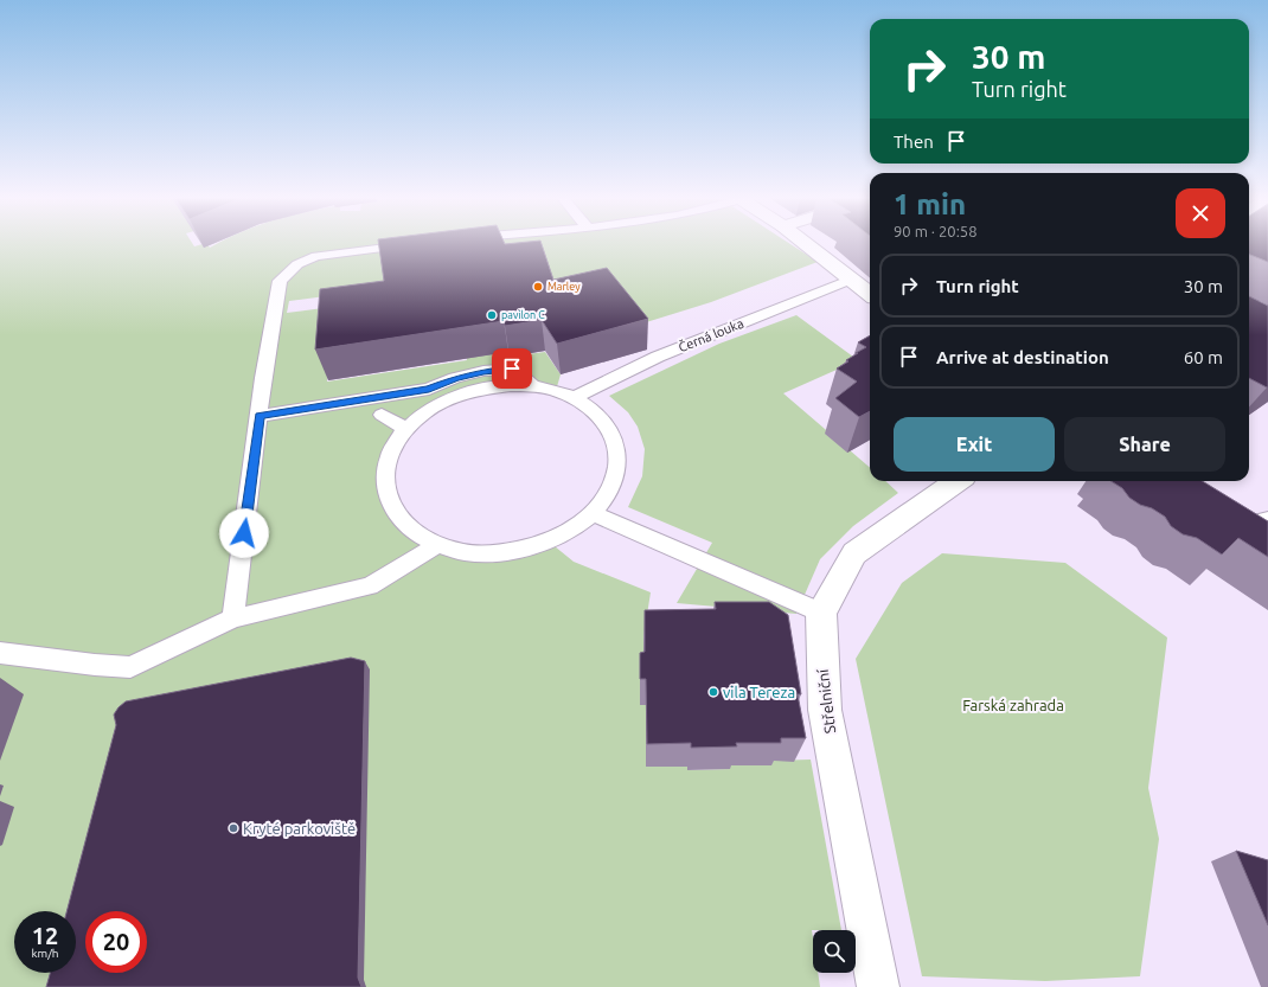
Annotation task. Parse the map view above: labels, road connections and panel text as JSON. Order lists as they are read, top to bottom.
{
  "streets": {
    "street": ["Střelniční"],
    "lane": ["Černá louka"]
  },
  "parks": ["Farská zahrada"],
  "places": [
    "Marley",
    "pavilon C",
    "vila Tereza",
    "Kryté parkoviště"
  ],
  "page": {
    "turn": ["30 m", "Turn right"],
    "then": "Then",
    "heading": ["1 min", "90 m · 20:58"],
    "list": [
      {
        "name": "Turn right",
        "value": "30 m"
      },
      {
        "name": "Arrive at destination",
        "value": "60 m"
      }
    ],
    "buttons": ["Exit", "Share"],
    "speed": "12 km/h",
    "limit": "20"
  }
}
